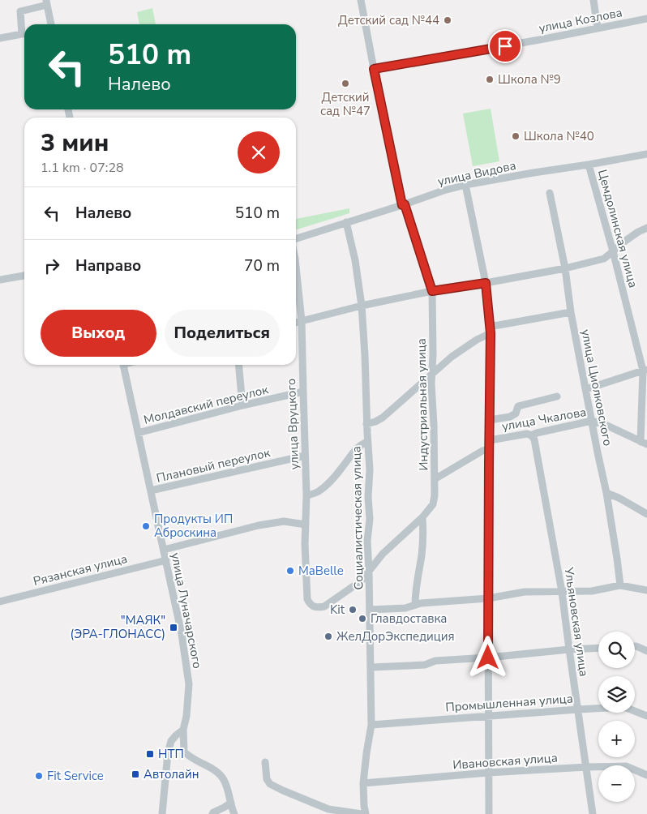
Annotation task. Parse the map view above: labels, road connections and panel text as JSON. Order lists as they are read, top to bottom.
{
  "streets": {
    "street": [
      "улица Козлова",
      "улица Видова",
      "Цемдолинская улица",
      "улица Циолковского",
      "Молдавский переулок",
      "Индустриальная улица",
      "улица Чкалова",
      "улица Вруцкого",
      "Плановый переулок",
      "Социалистическая улица",
      "Рязанская улица",
      "улица Луначарского",
      "Ульяновская улица",
      "Промышленная улица",
      "Ивановская улица"
    ]
  },
  "crossings": [
    ["улица Козлова", "Индустриальная улица"],
    ["улица Видова", "Цемдолинская улица"],
    ["улица Видова", "Индустриальная улица"],
    ["улица Видова", "Социалистическая улица"],
    ["Цемдолинская улица", "улица Чкалова"],
    ["улица Циолковского", "улица Чкалова"],
    ["Молдавский переулок", "улица Вруцкого"],
    ["Молдавский переулок", "улица Луначарского"],
    ["улица Чкалова", "Ульяновская улица"],
    ["улица Вруцкого", "Плановый переулок"],
    ["улица Вруцкого", "Социалистическая улица"],
    ["Плановый переулок", "улица Луначарского"],
    ["Социалистическая улица", "Промышленная улица"],
    ["Социалистическая улица", "Ивановская улица"],
    ["Рязанская улица", "улица Луначарского"],
    ["Ульяновская улица", "Промышленная улица"],
    ["Ульяновская улица", "Ивановская улица"]
  ],
  "places": {
    "other": [
      "Детский сад №44",
      "Школа №9",
      "Детский сад №47",
      "Школа №40",
      "Продукты ИП Аброскина",
      "MaBelle",
      "Kit",
      "Главдоставка",
      "ЖелДорЭкспедиция",
      "Fit Service"
    ],
    "transit": ["\"МАЯК\" (ЭРА-ГЛОНАСС)", "НТП", "Автолайн"]
  },
  "page": {
    "turn": ["510 m", "Налево"],
    "heading": ["3 мин", "1.1 km · 07:28"],
    "list": [
      {
        "name": "Налево",
        "value": "510 m"
      },
      {
        "name": "Направо",
        "value": "70 m"
      }
    ],
    "buttons": ["Выход", "Поделиться"],
    "map_buttons": ["+", "−"]
  }
}
